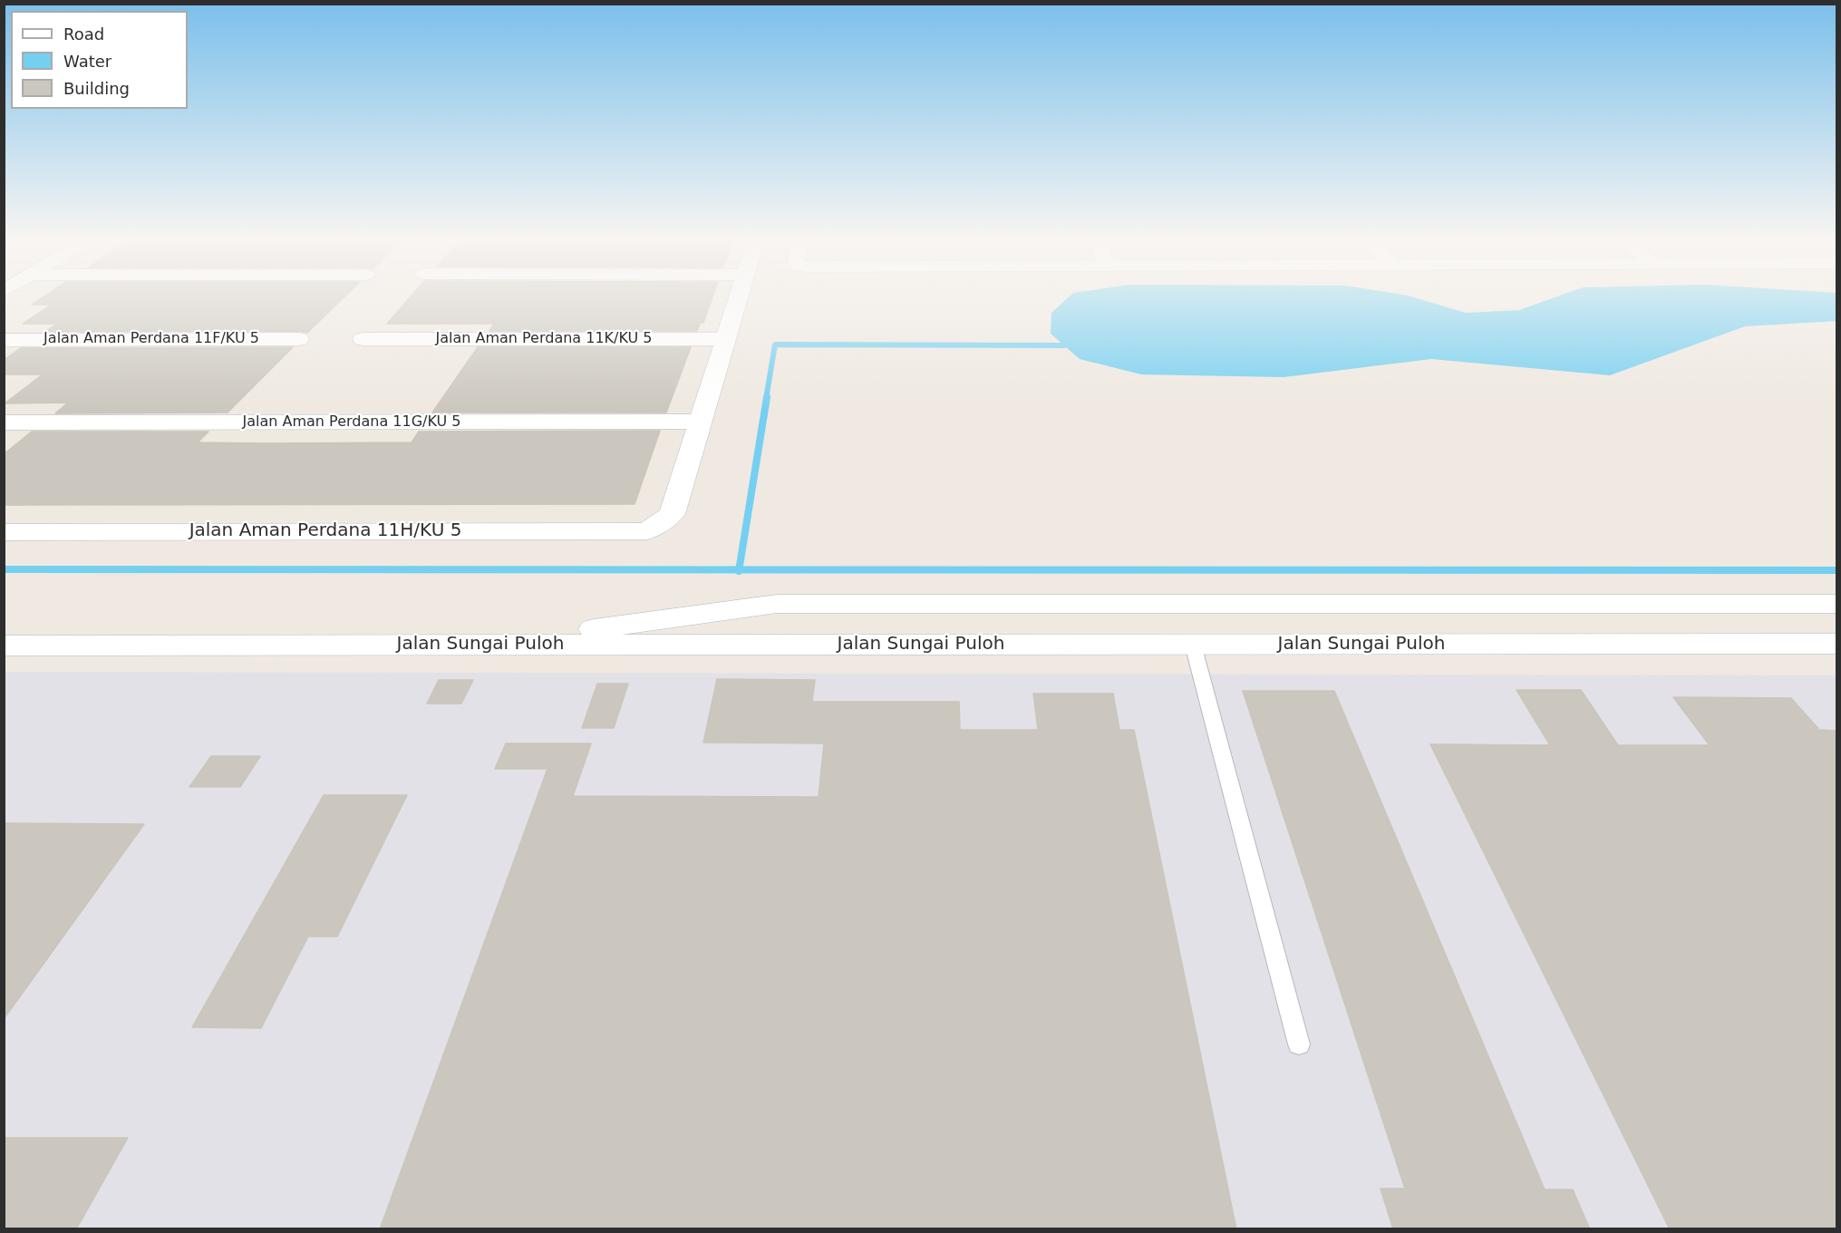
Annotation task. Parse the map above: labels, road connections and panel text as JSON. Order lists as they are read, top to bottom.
{
  "streets": {
    "street": [
      "Jalan Aman Perdana 11F/KU 5",
      "Jalan Aman Perdana 11K/KU 5",
      "Jalan Aman Perdana 11G/KU 5",
      "Jalan Aman Perdana 11H/KU 5",
      "Jalan Sungai Puloh"
    ]
  },
  "crossings": [
    ["Jalan Aman Perdana 11G/KU 5", "Jalan Aman Perdana 11H/KU 5"]
  ],
  "legend": ["Road", "Water", "Building"]
}
